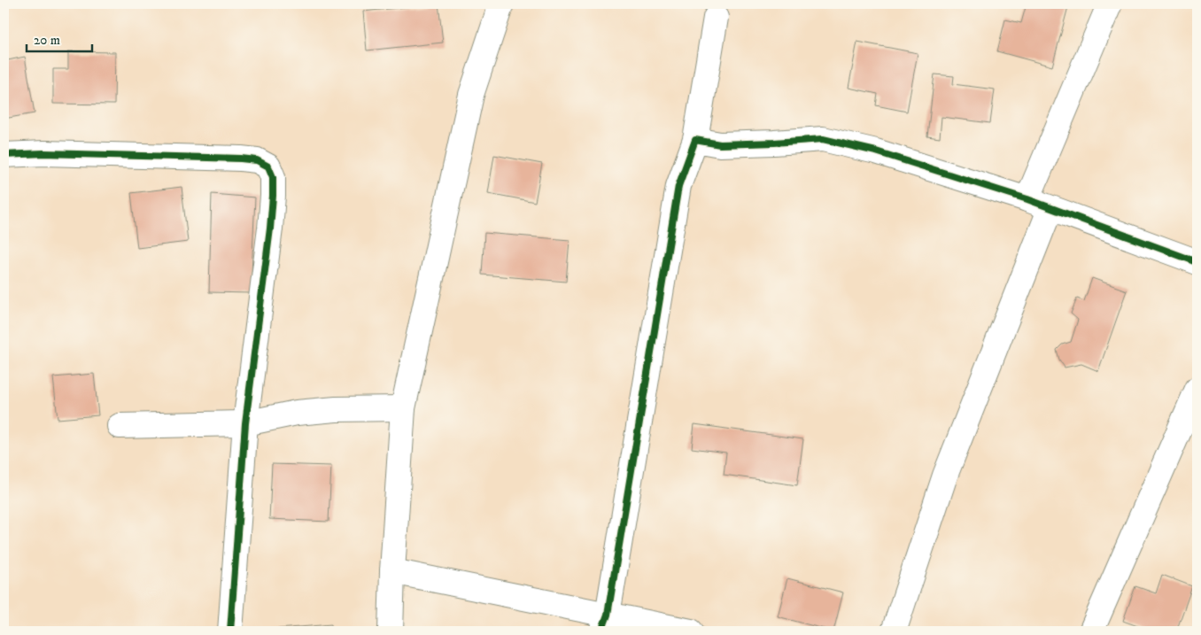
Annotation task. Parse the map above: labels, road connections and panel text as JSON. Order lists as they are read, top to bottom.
{
  "scale_bar": "20 m"
}
